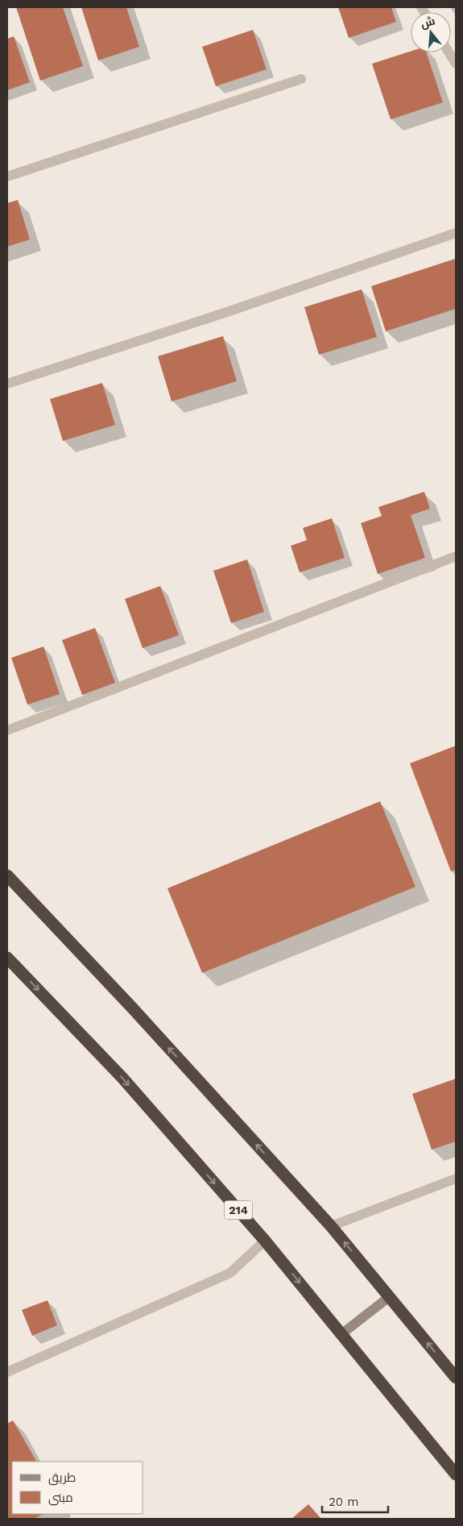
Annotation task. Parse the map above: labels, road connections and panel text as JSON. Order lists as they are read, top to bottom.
{
  "streets": {
    "highway": ["214"]
  },
  "legend": ["طريق", "مبنى"],
  "scale_bar": "20 m",
  "north": "top"
}
